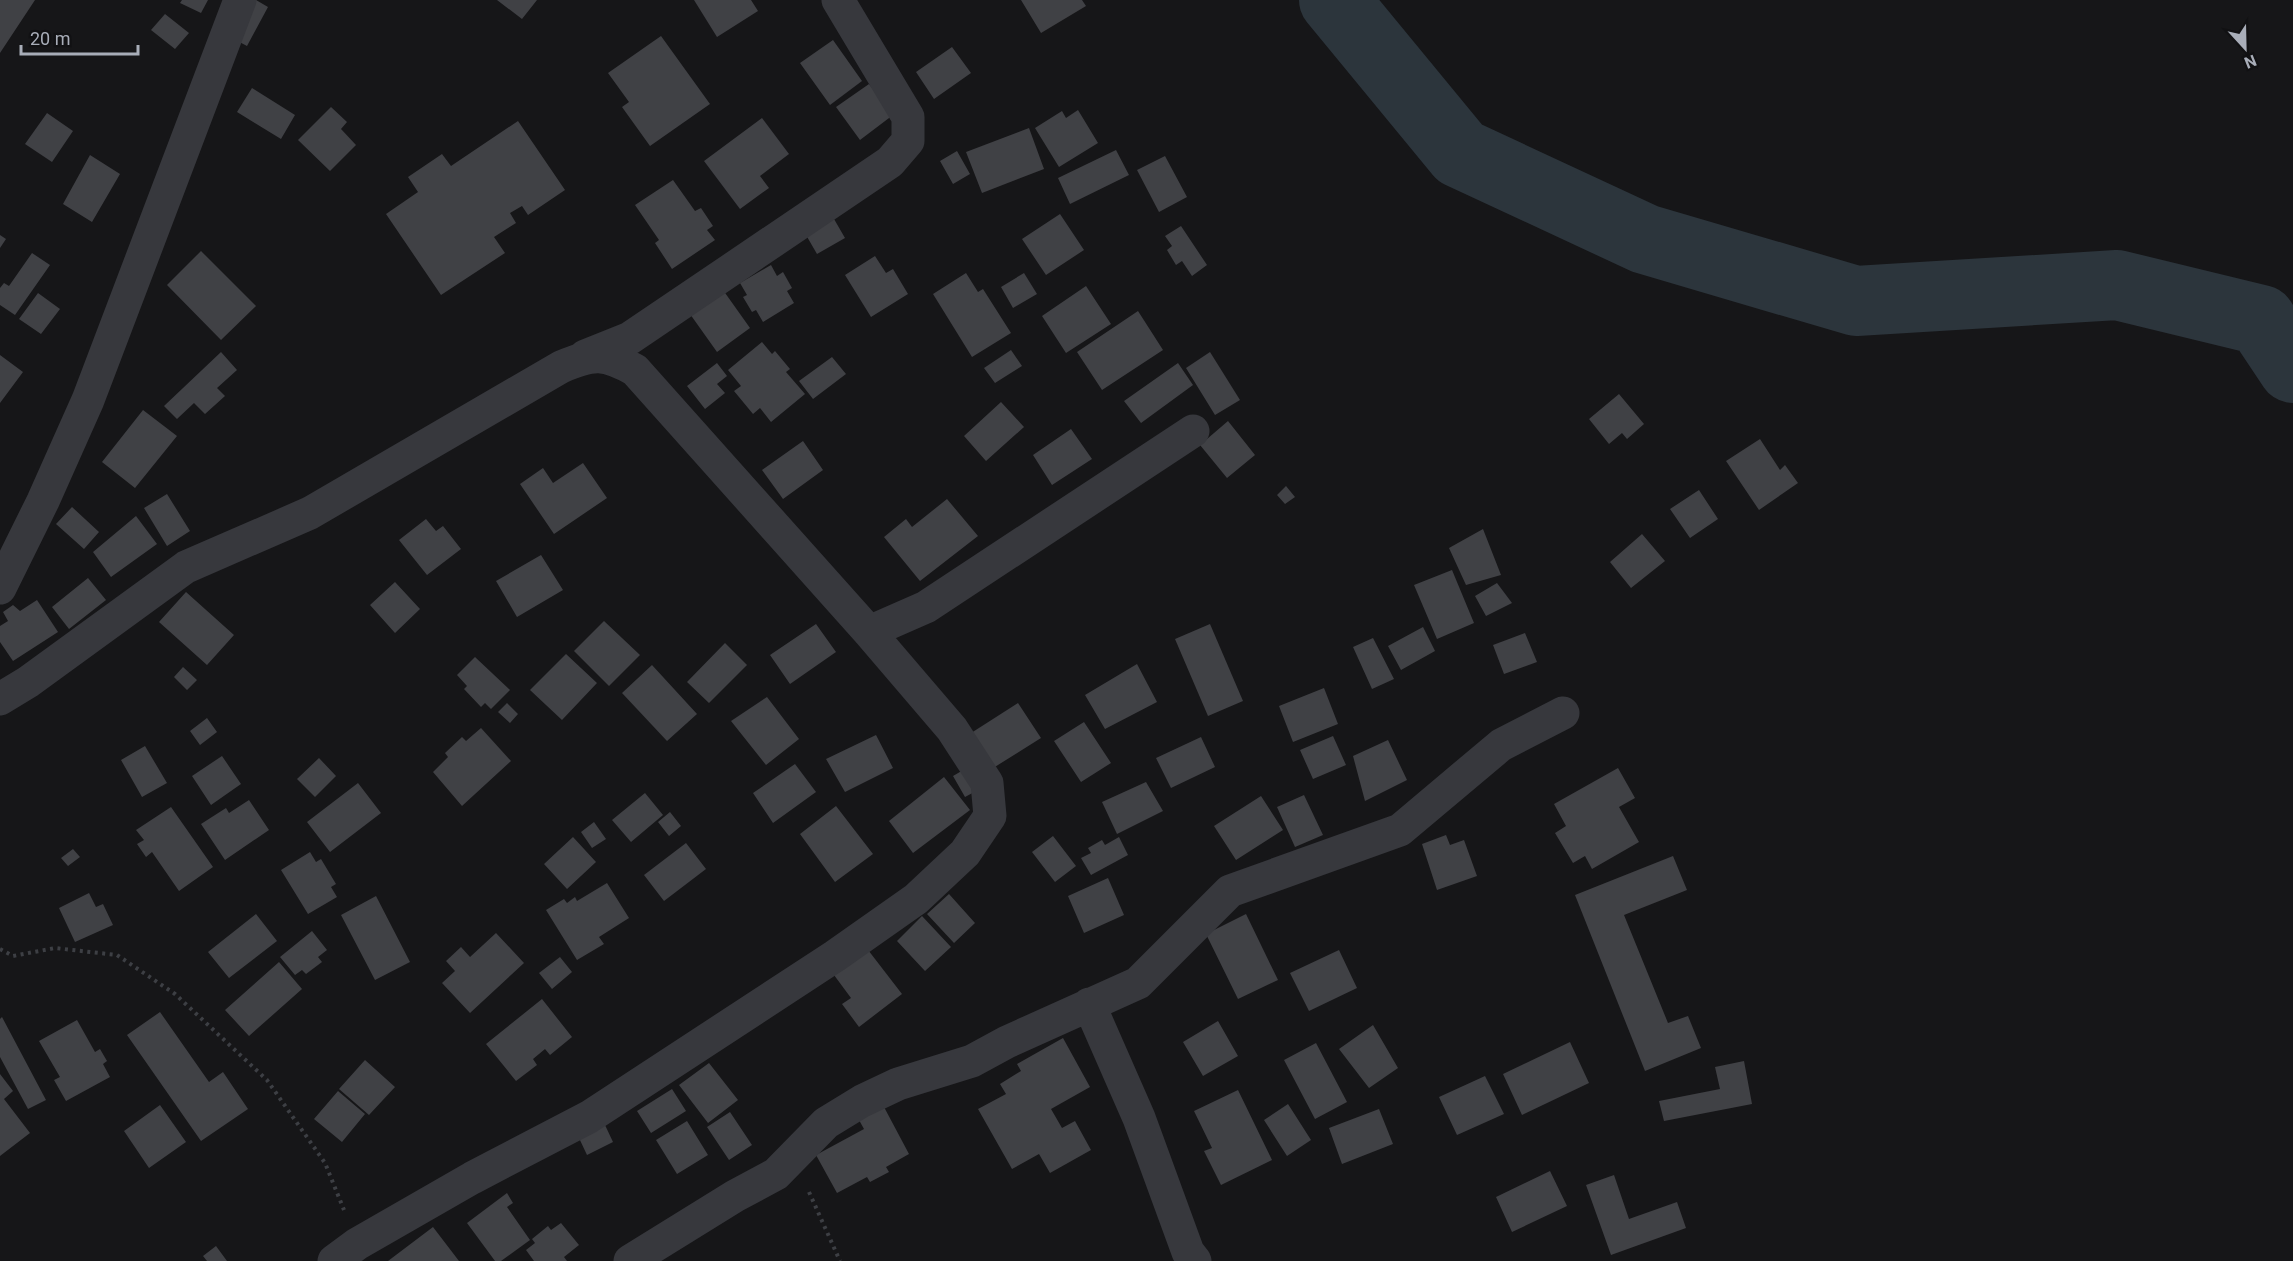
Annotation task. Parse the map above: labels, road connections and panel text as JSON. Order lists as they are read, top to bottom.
{
  "scale_bar": "20 m",
  "north": "bottom"
}
